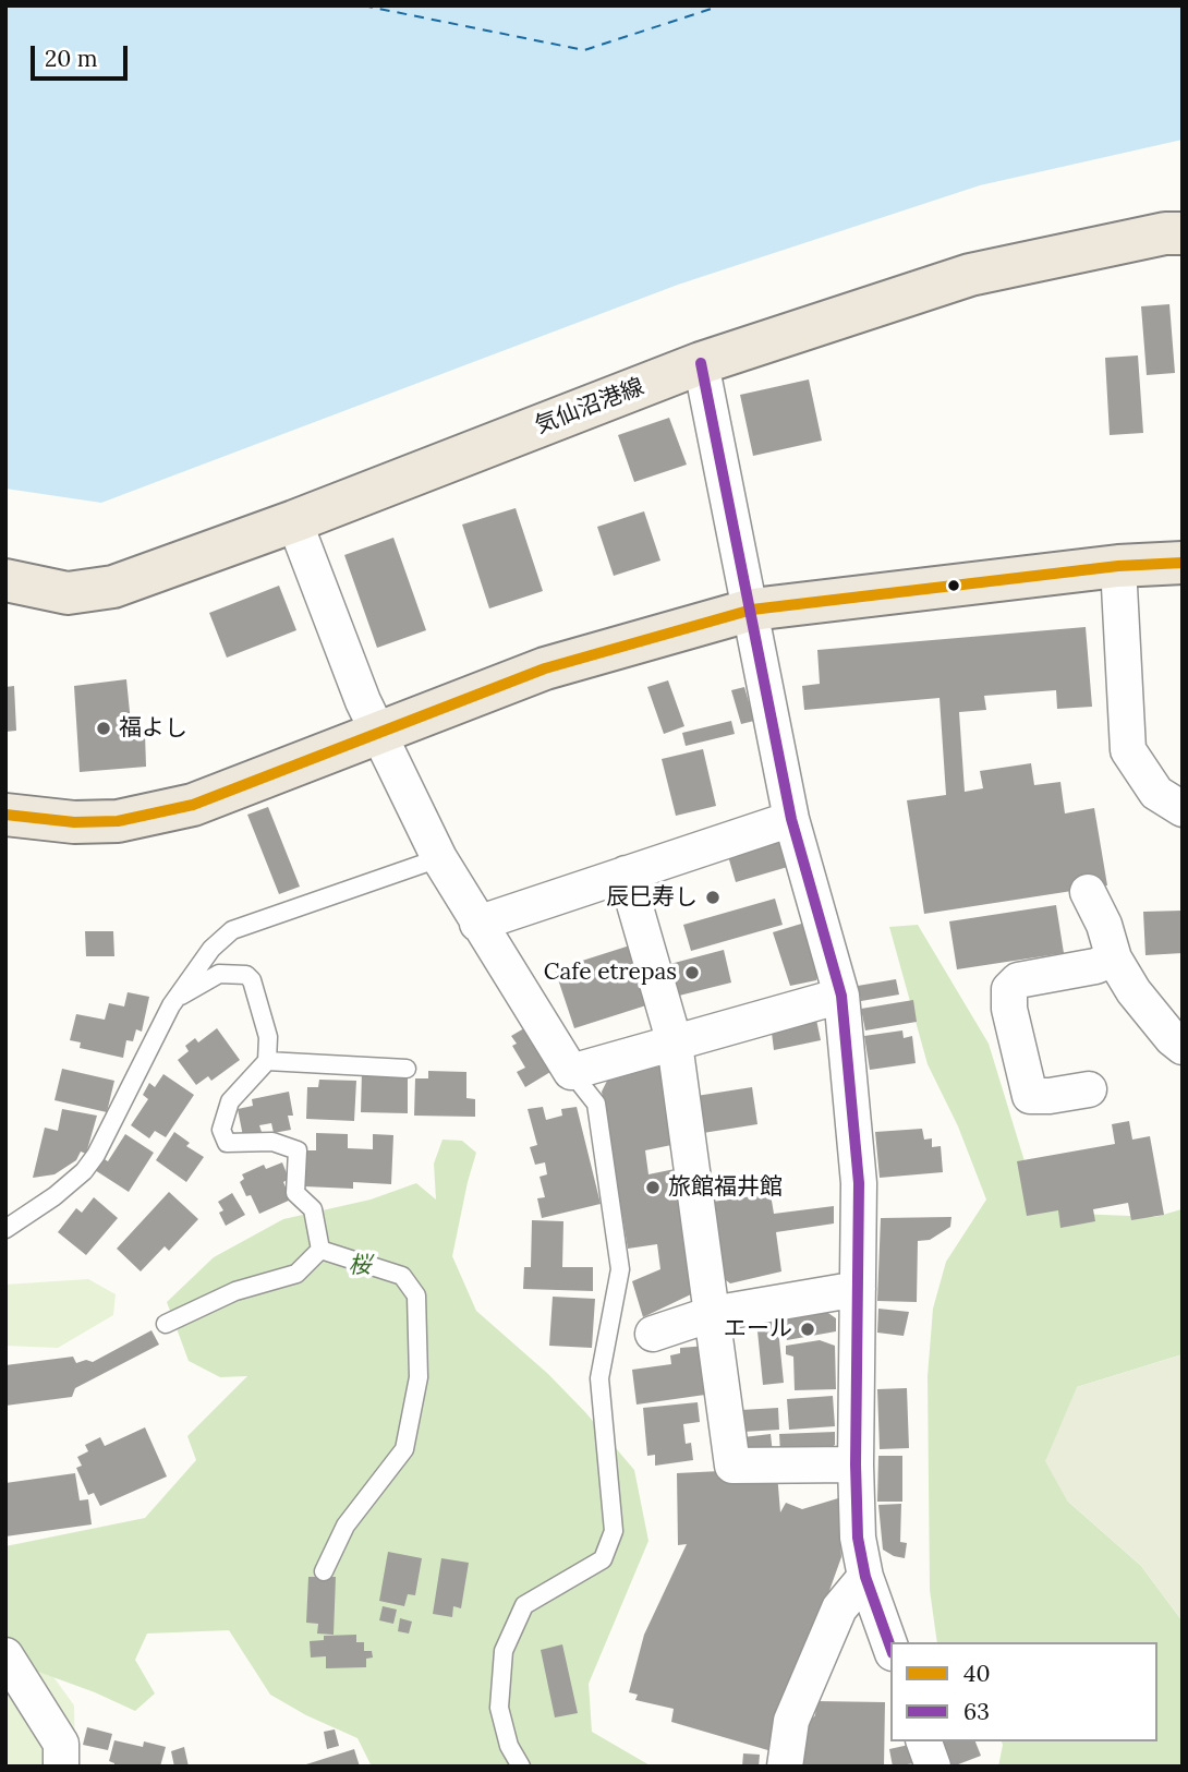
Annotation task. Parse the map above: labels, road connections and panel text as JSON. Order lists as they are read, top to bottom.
{
  "streets": {
    "main road": ["気仙沼港線"]
  },
  "parks": ["桜"],
  "places": [
    "福よし",
    "辰巳寿し",
    "Cafe etrepas",
    "旅館福井館",
    "エール"
  ],
  "lines": ["transit line 63", "transit line 40"],
  "legend": ["40", "63"],
  "scale_bar": "20 m"
}
